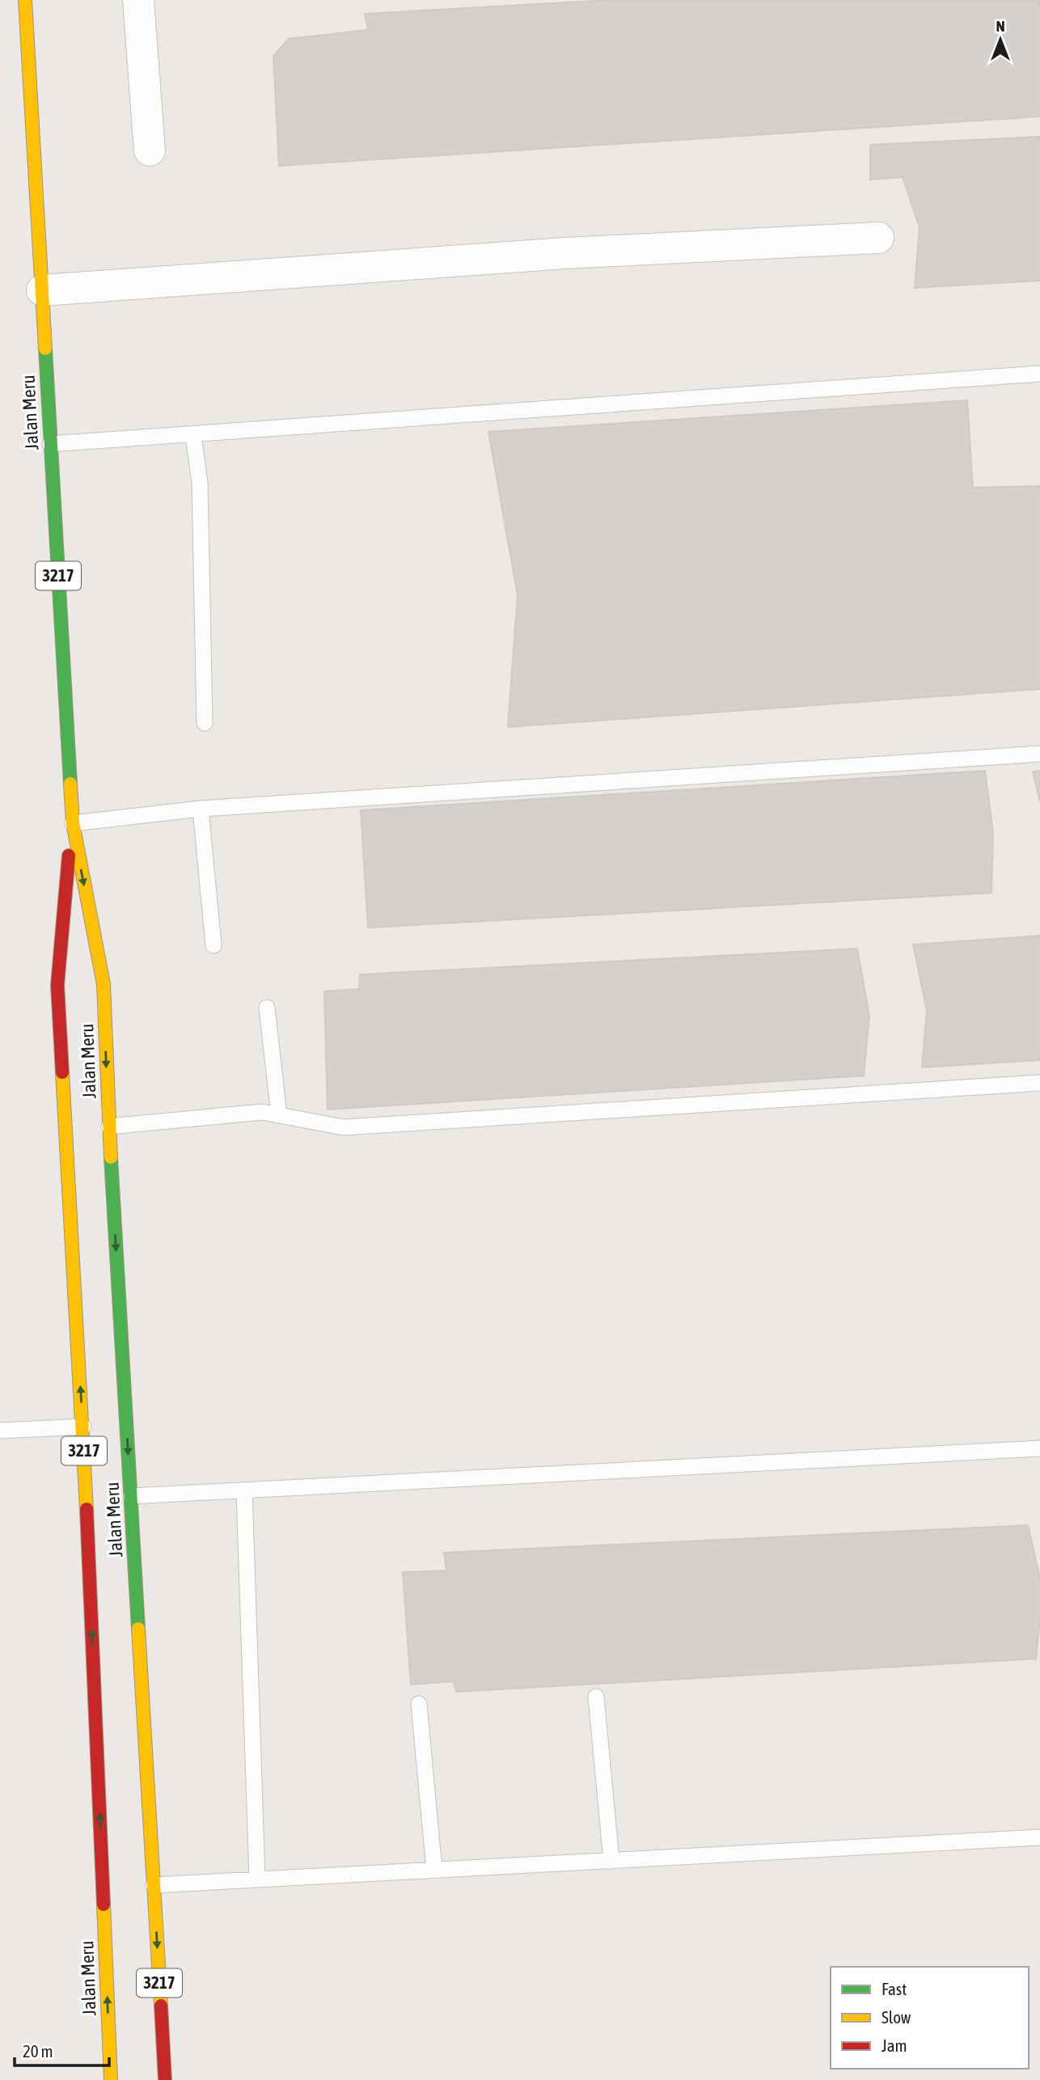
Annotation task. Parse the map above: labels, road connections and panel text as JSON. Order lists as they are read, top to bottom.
{
  "streets": {
    "main road": ["Jalan Meru", "3217"]
  },
  "legend": ["Fast", "Slow", "Jam"],
  "scale_bar": "20 m",
  "north": "top"
}
